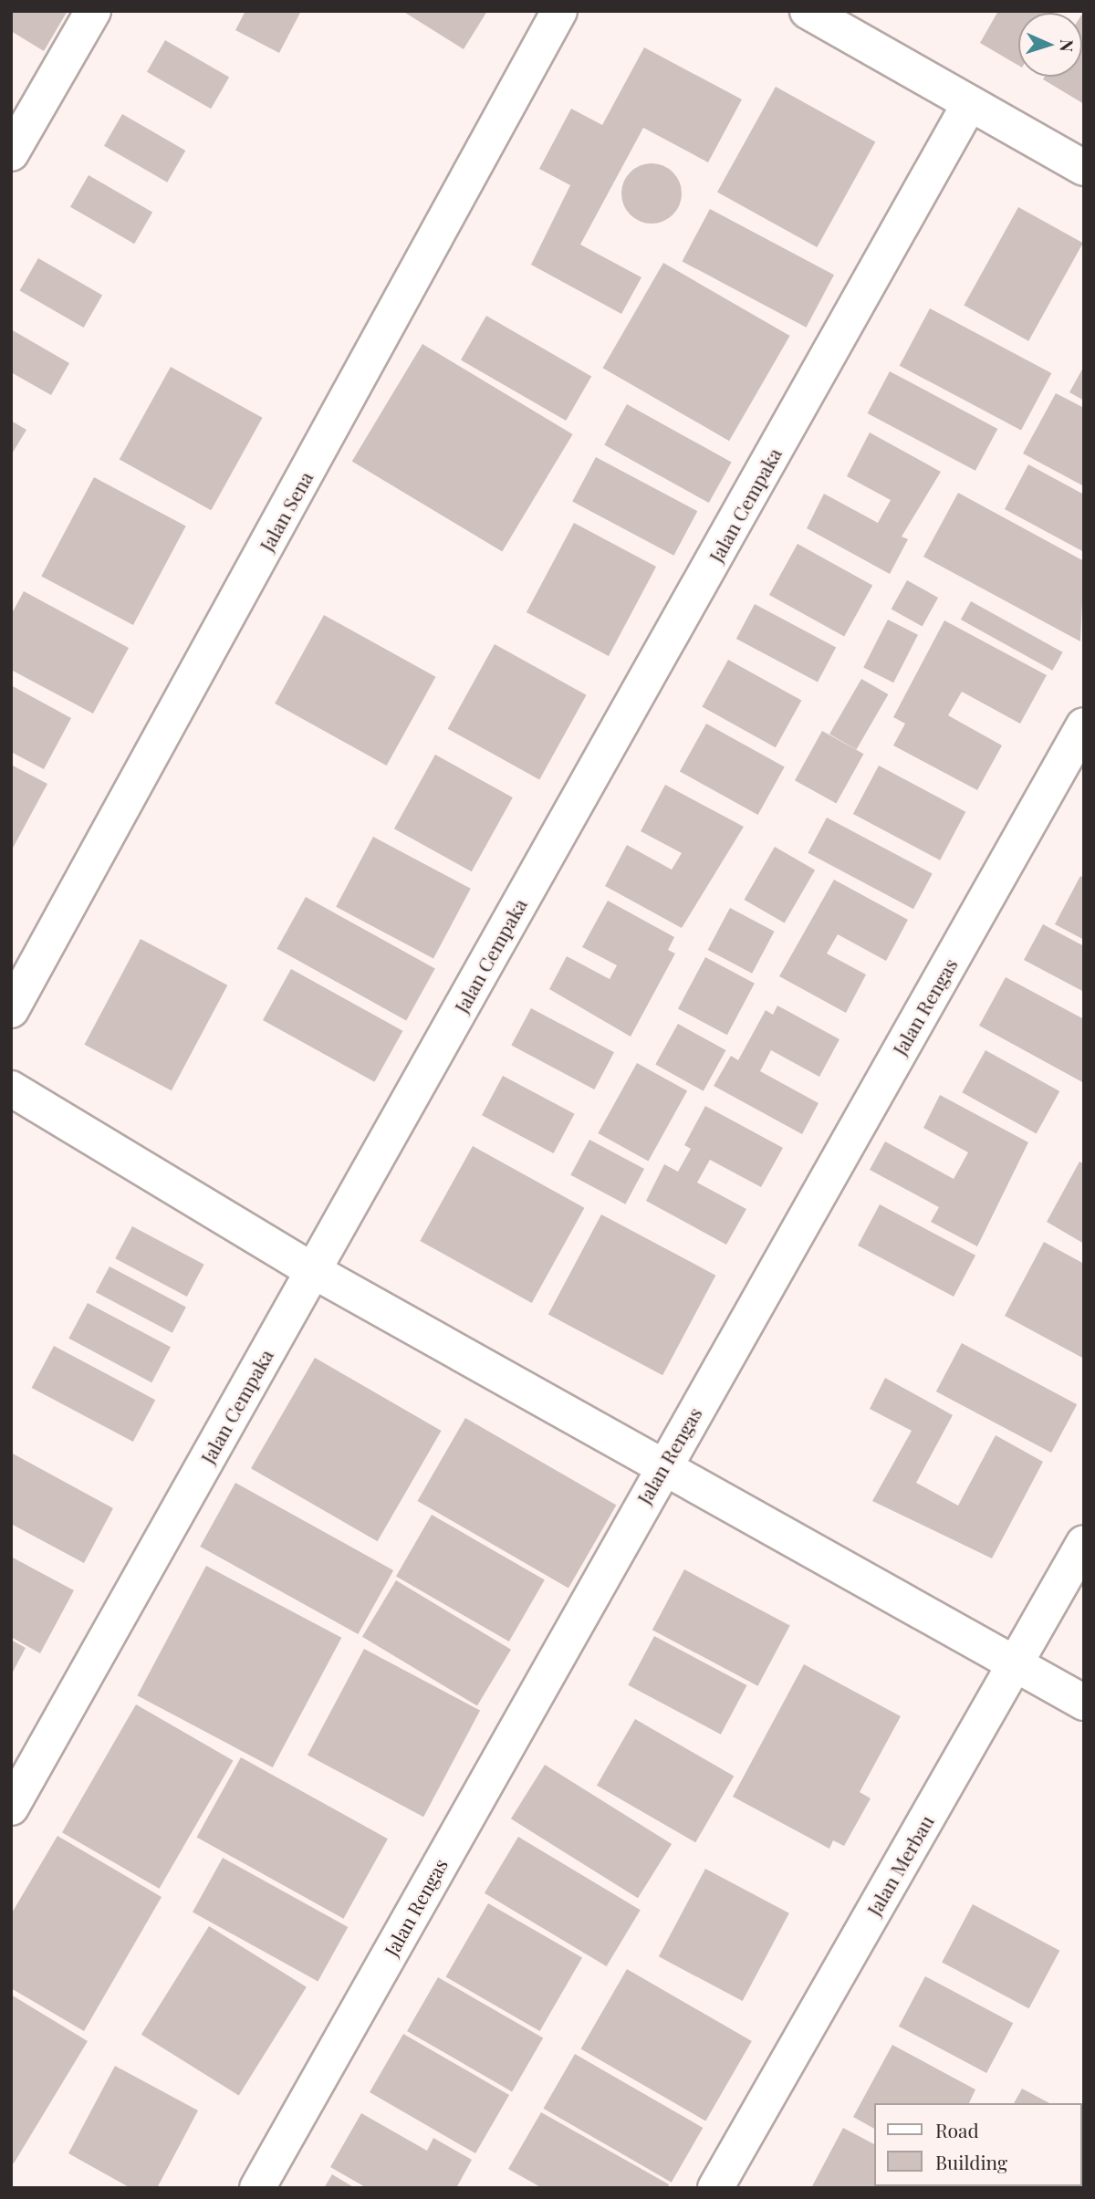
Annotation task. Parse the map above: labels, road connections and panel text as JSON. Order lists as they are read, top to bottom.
{
  "streets": {
    "street": [
      "Jalan Cempaka",
      "Jalan Sena",
      "Jalan Rengas",
      "Jalan Merbau"
    ]
  },
  "legend": ["Road", "Building"],
  "north": "right"
}
